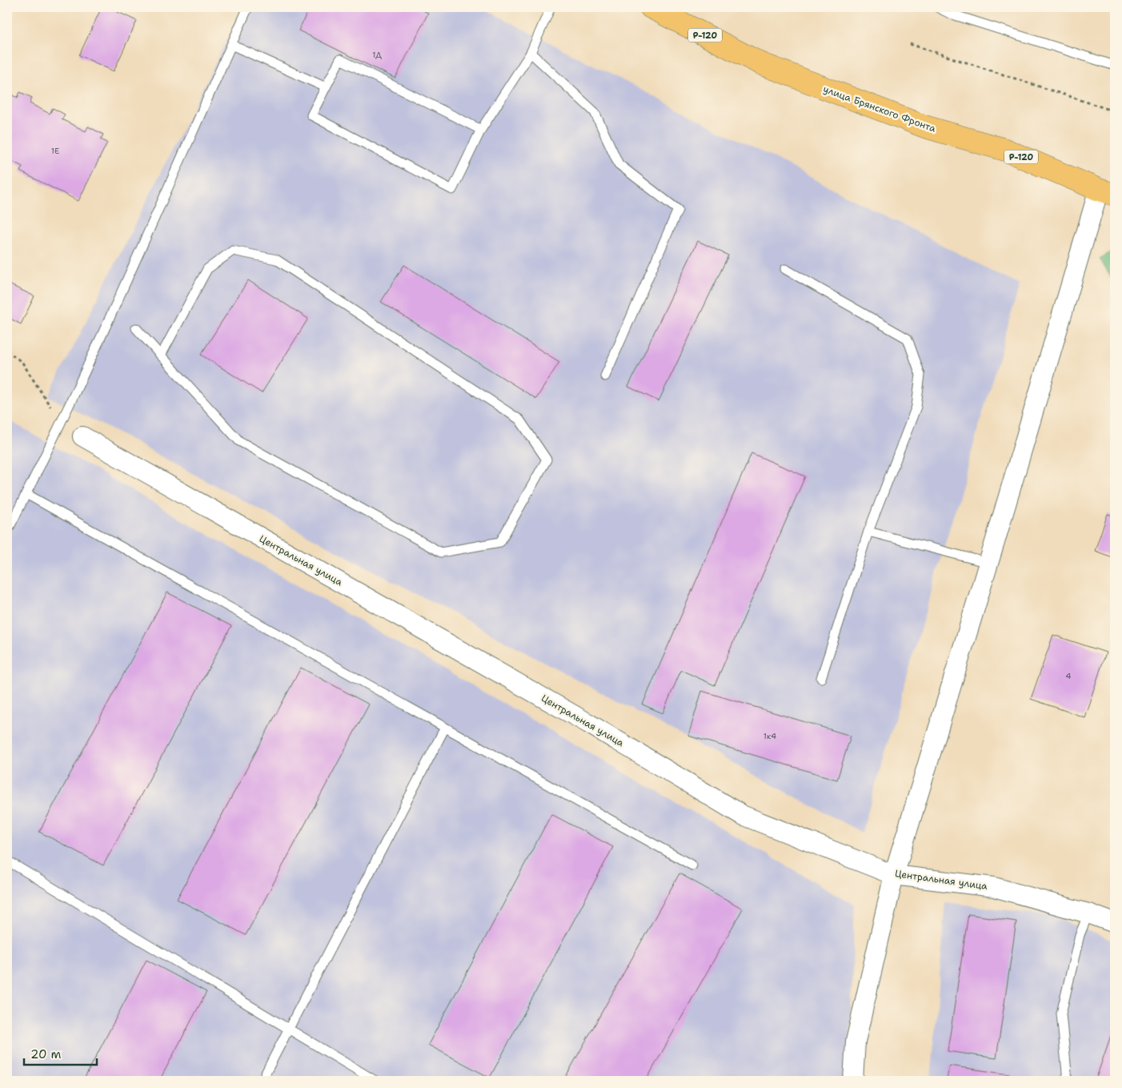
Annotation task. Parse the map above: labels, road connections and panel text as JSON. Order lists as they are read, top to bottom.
{
  "streets": {
    "main road": ["Р-120", "улица Брянского Фронта"],
    "street": ["Центральная улица"]
  },
  "house_numbers": [
    "1Д",
    "1Е",
    "4",
    "1к4"
  ],
  "scale_bar": "20 m"
}
